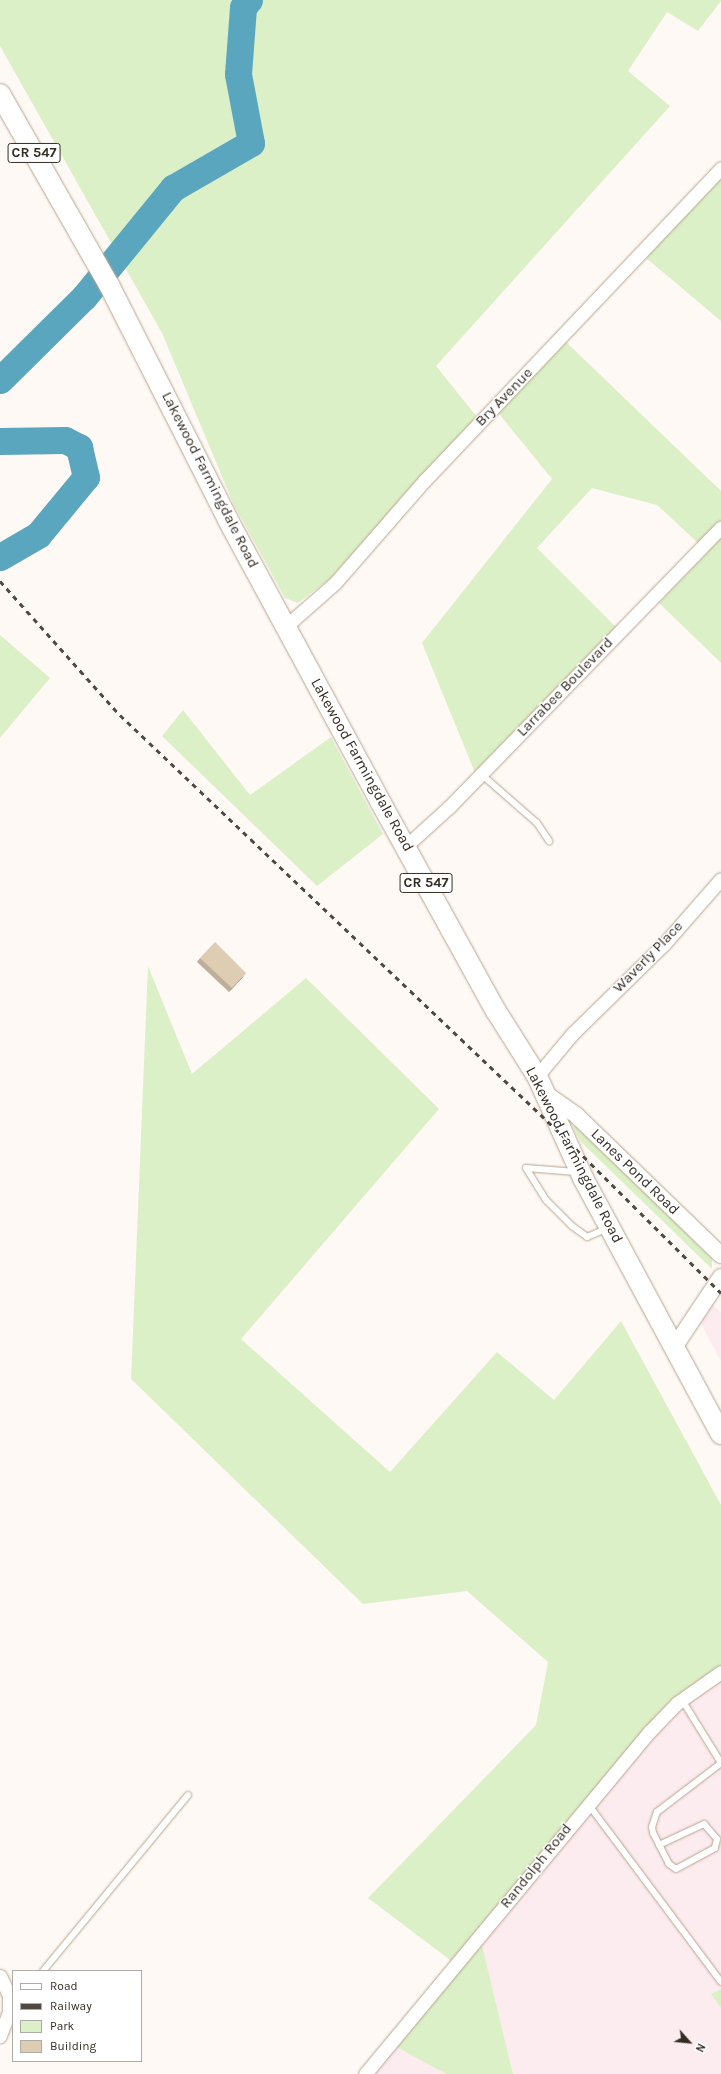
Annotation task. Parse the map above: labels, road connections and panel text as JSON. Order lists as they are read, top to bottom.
{
  "streets": {
    "main road": ["CR 547", "Lakewood Farmingdale Road"],
    "street": [
      "Bry Avenue",
      "Larrabee Boulevard",
      "Waverly Place",
      "Lanes Pond Road",
      "Randolph Road"
    ]
  },
  "crossings": [
    ["Bry Avenue", "Lakewood Farmingdale Road"],
    ["Lakewood Farmingdale Road", "Larrabee Boulevard"],
    ["Lakewood Farmingdale Road", "Waverly Place"],
    ["Lakewood Farmingdale Road", "Lanes Pond Road"]
  ],
  "legend": [
    "Road",
    "Railway",
    "Park",
    "Building"
  ],
  "north": "bottom right"
}
